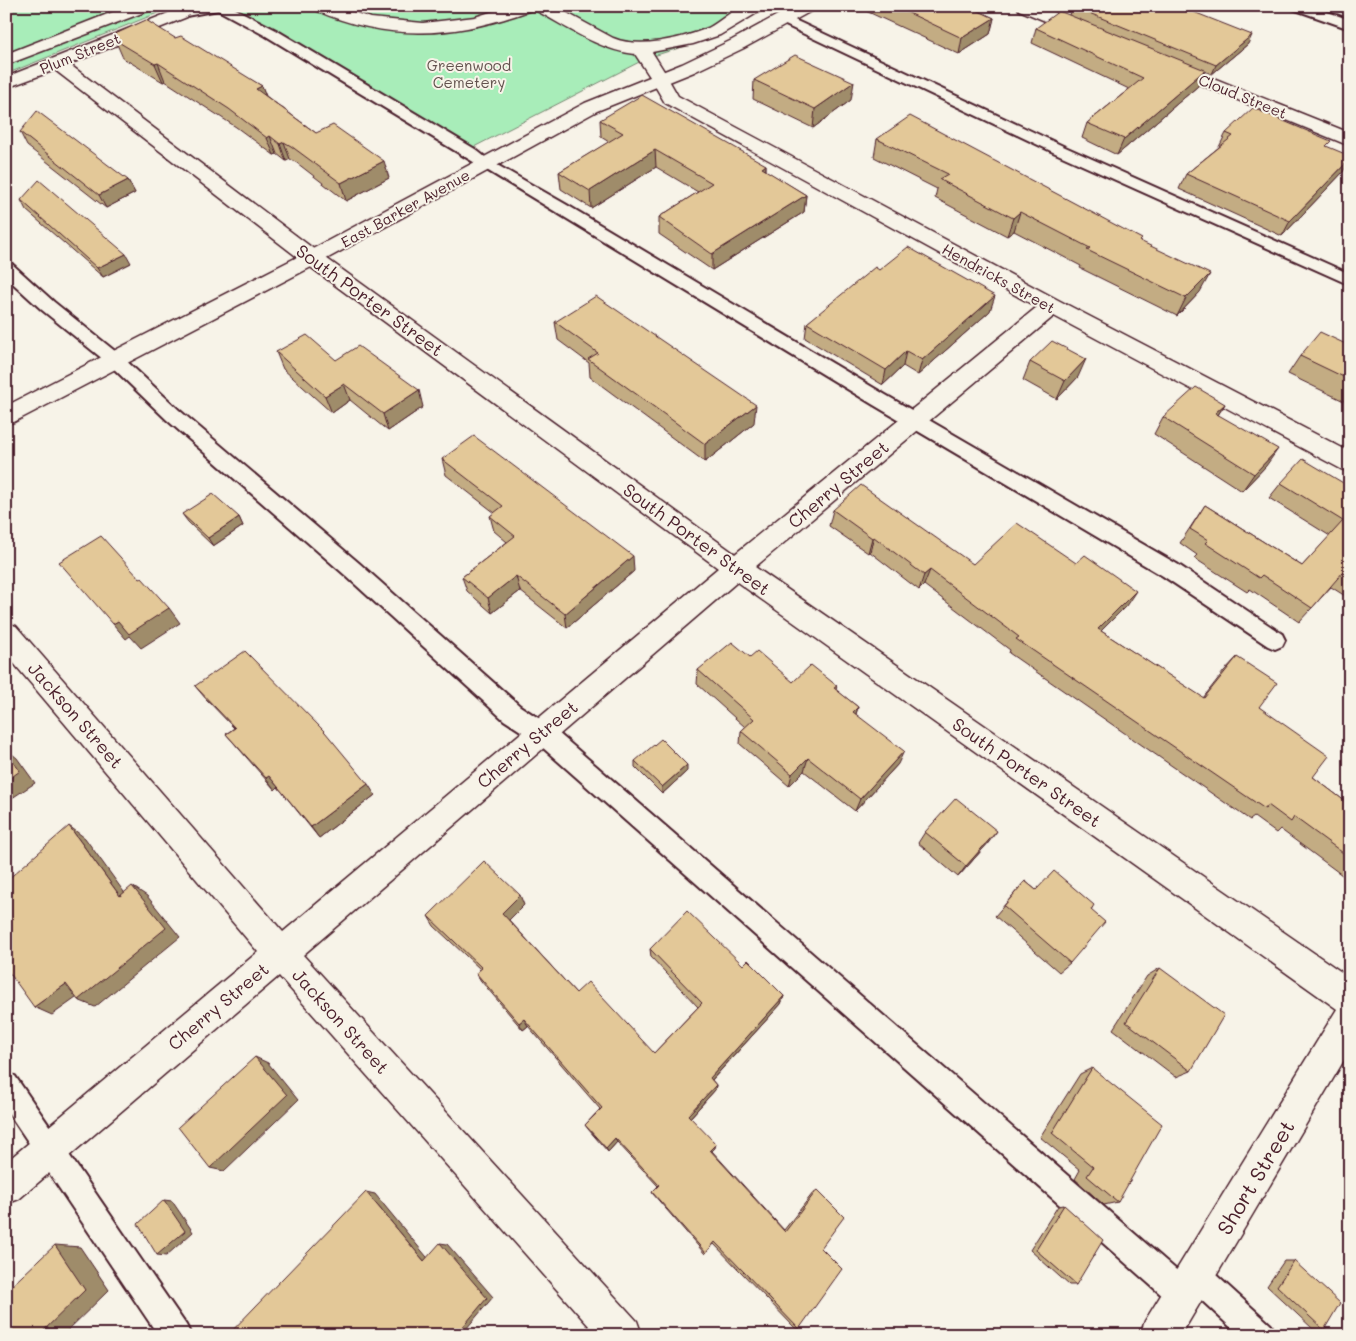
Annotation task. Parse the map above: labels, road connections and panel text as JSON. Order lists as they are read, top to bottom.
{
  "streets": {
    "street": [
      "Plum Street",
      "Cloud Street",
      "East Barker Avenue",
      "Hendricks Street",
      "South Porter Street",
      "Cherry Street",
      "Jackson Street",
      "Short Street"
    ]
  },
  "crossings": [
    ["Plum Street", "South Porter Street"],
    ["East Barker Avenue", "Hendricks Street"],
    ["East Barker Avenue", "South Porter Street"],
    ["Hendricks Street", "Cherry Street"],
    ["South Porter Street", "Cherry Street"],
    ["Cherry Street", "Jackson Street"]
  ],
  "parks": ["Greenwood Cemetery"]
}
